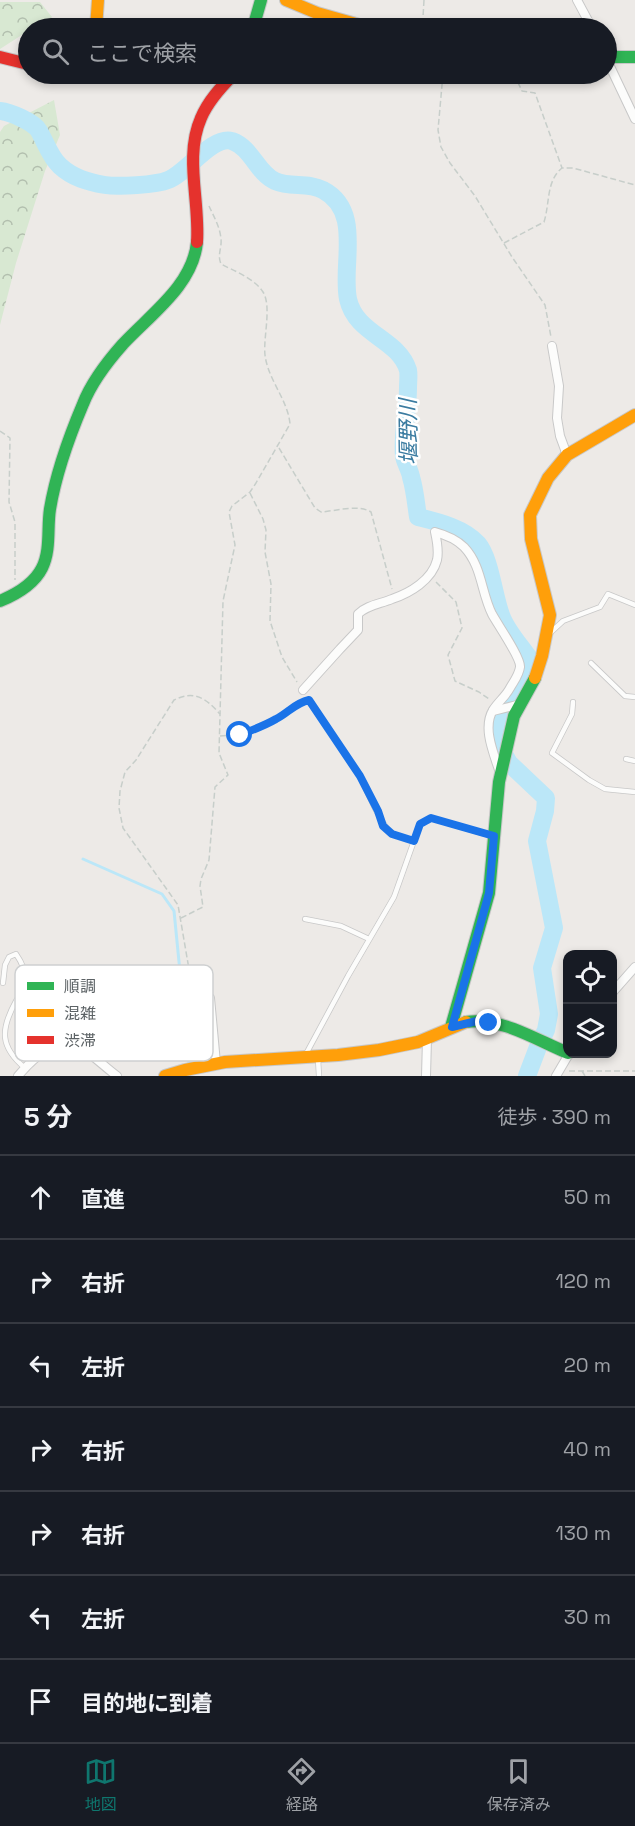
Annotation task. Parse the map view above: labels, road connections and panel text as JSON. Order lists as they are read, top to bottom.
{
  "water": ["堰野川"],
  "legend": ["順調", "混雑", "渋滞"],
  "page": {
    "search": "ここで検索",
    "heading": ["5 分", "徒歩 · 390 m"],
    "list": [
      ["直進", "50 m"],
      ["右折", "120 m"],
      ["左折", "20 m"],
      ["右折", "40 m"],
      ["右折", "130 m"],
      ["左折", "30 m"],
      "目的地に到着"
    ],
    "nav": ["地図", "経路", "保存済み"]
  }
}
